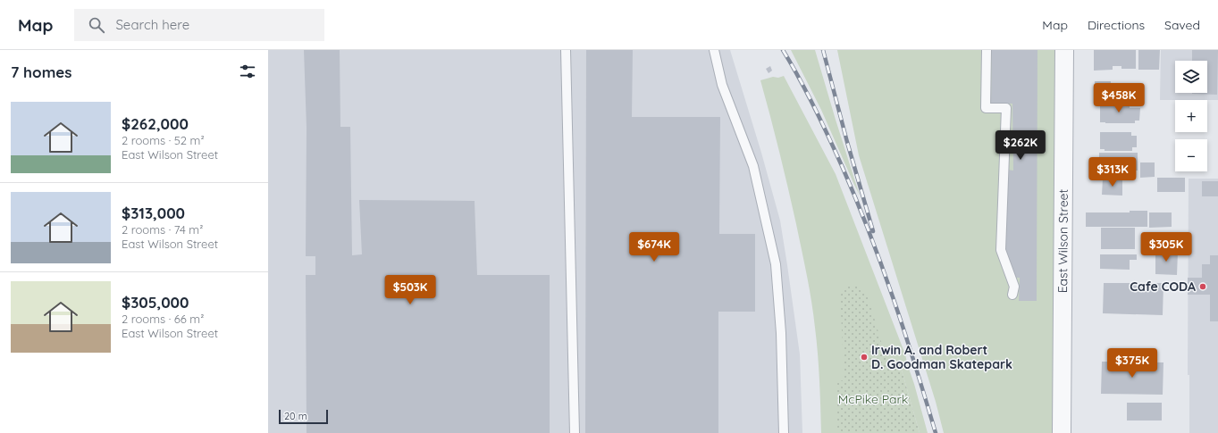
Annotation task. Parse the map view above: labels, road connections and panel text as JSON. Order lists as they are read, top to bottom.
{
  "streets": {
    "street": ["East Wilson Street"]
  },
  "parks": ["McPike Park"],
  "places": ["Cafe CODA", "Irwin A. and Robert D. Goodman Skatepark"],
  "scale_bar": "20 m",
  "page": {
    "header": "Map",
    "search": "Search here",
    "nav": ["Map", "Directions", "Saved"],
    "heading": "7 homes",
    "map_buttons": ["+", "−"],
    "price": [
      "$458K",
      "$262K",
      "$313K",
      "$674K",
      "$305K",
      "$503K",
      "$375K"
    ],
    "list": [
      {
        "name": "$262,000",
        "note": "2 rooms · 52 m² · East Wilson Street"
      },
      {
        "name": "$313,000",
        "note": "2 rooms · 74 m² · East Wilson Street"
      },
      {
        "name": "$305,000",
        "note": "2 rooms · 66 m² · East Wilson Street"
      }
    ],
    "scale": "20 m"
  }
}
